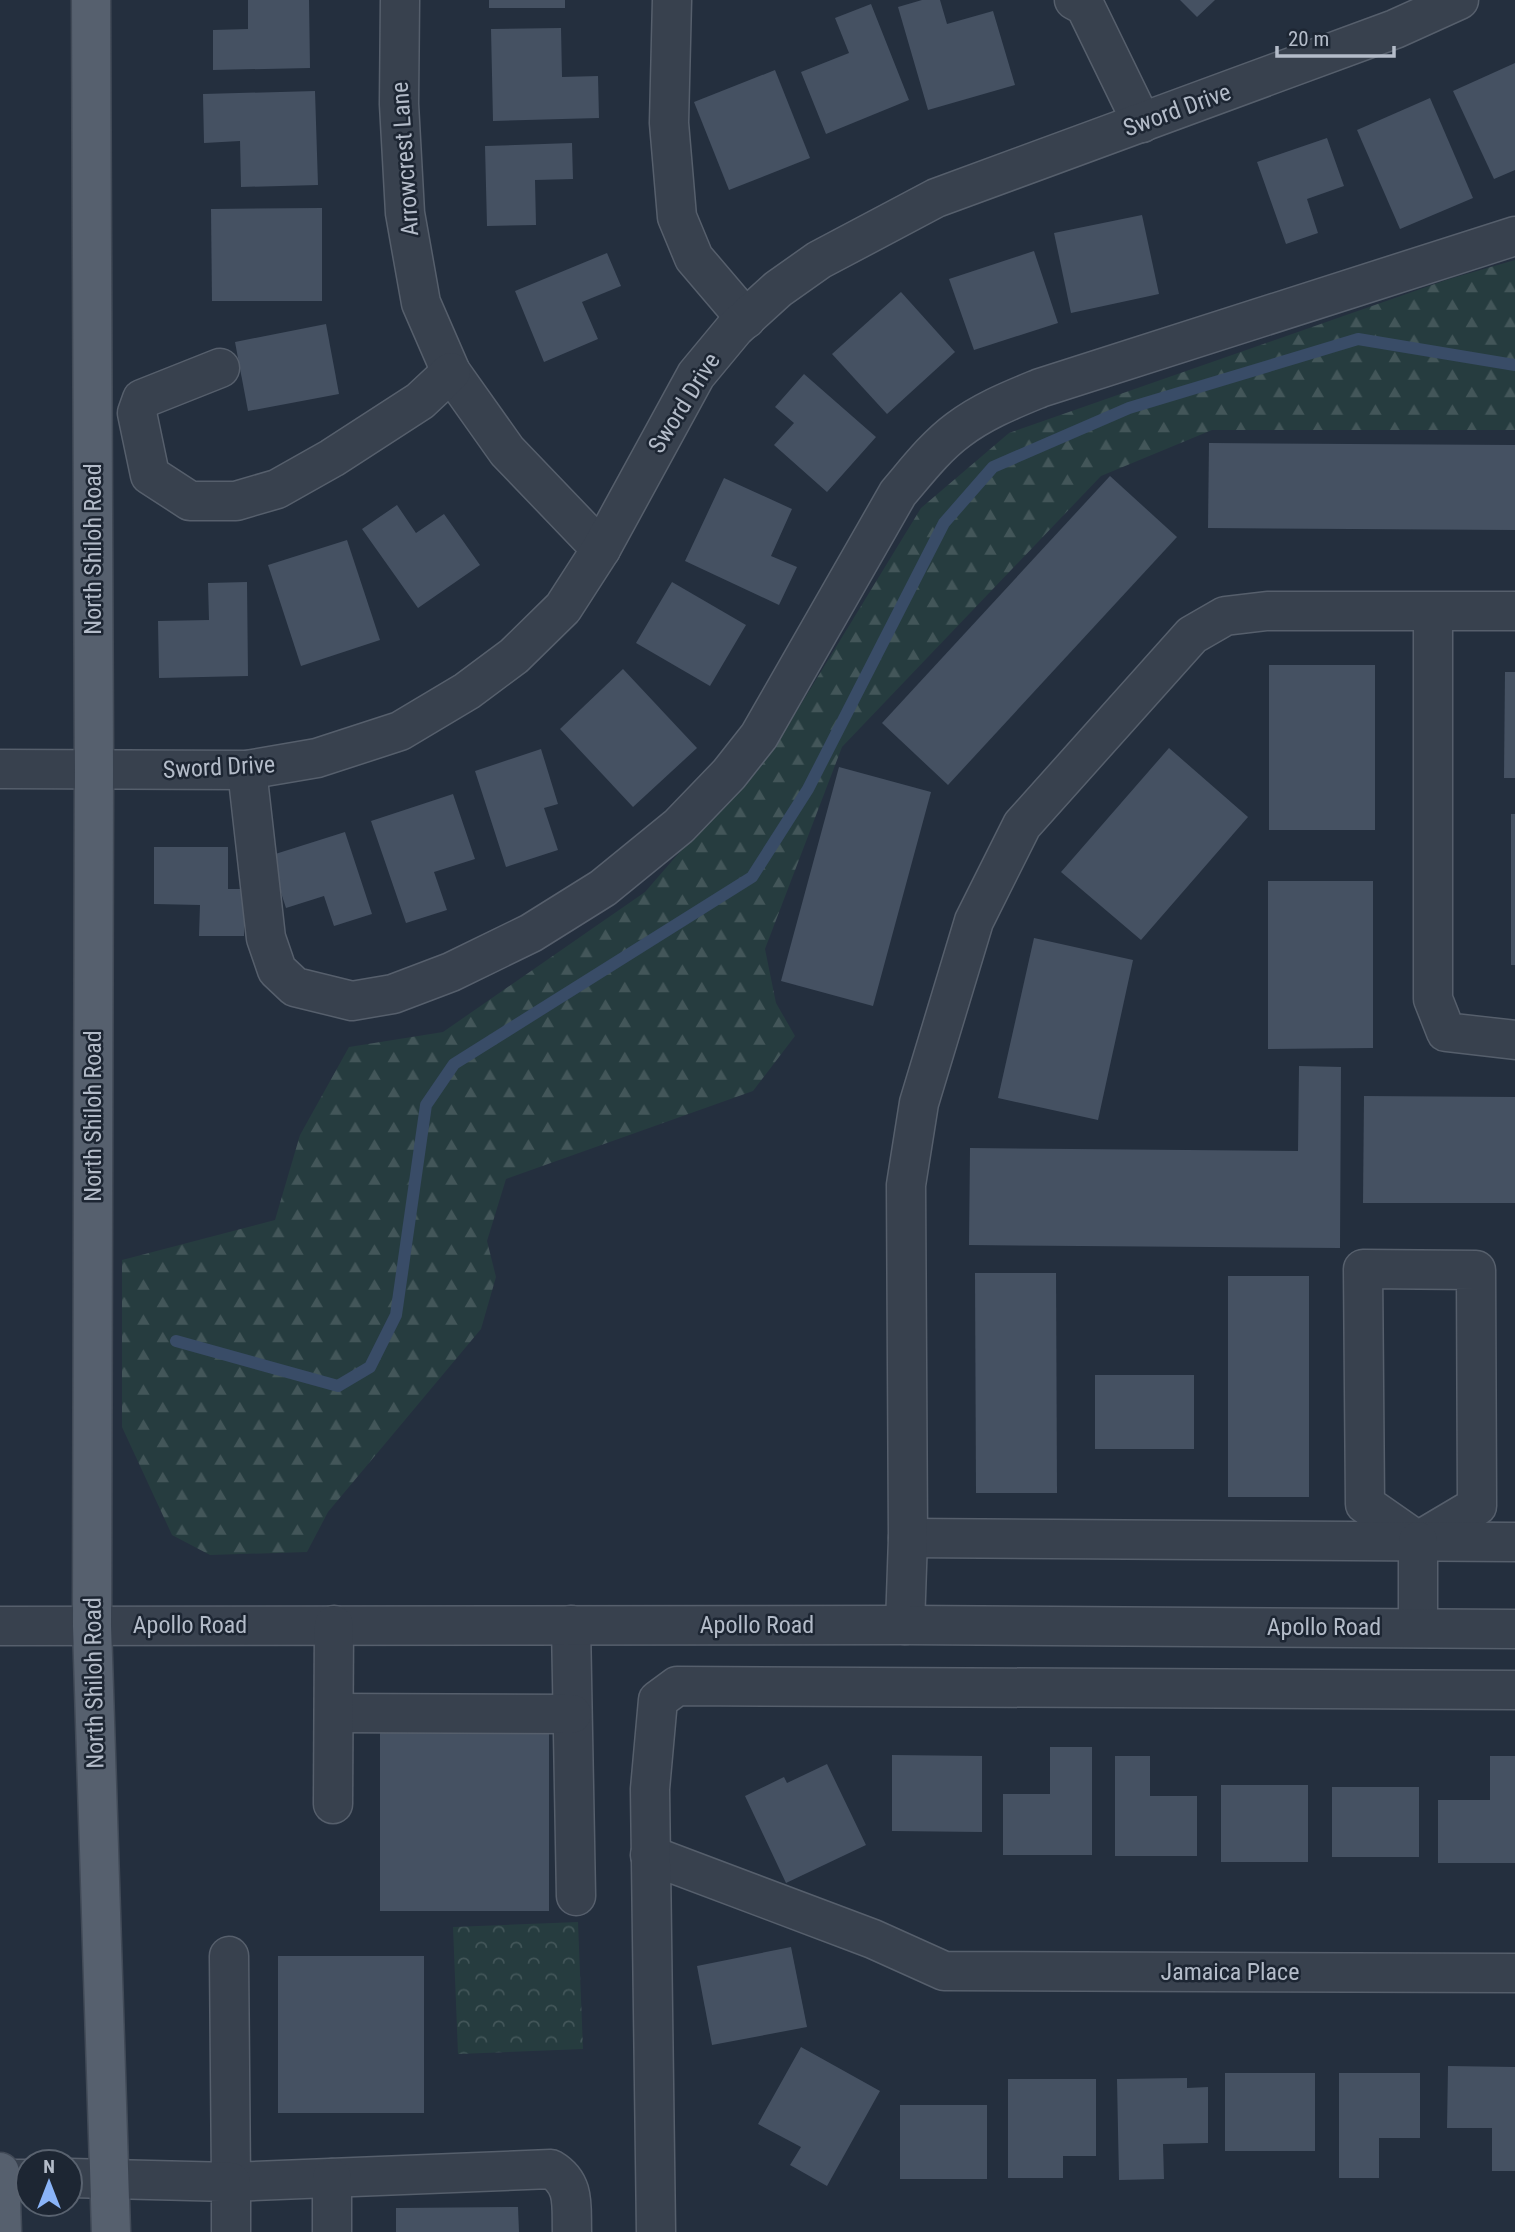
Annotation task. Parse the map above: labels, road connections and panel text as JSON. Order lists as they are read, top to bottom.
{
  "streets": {
    "main road": ["North Shiloh Road"],
    "street": [
      "Sword Drive",
      "Arrowcrest Lane",
      "Apollo Road",
      "Jamaica Place"
    ]
  },
  "crossings": [
    ["Sword Drive", "Arrowcrest Lane"],
    ["Sword Drive", "North Shiloh Road"],
    ["North Shiloh Road", "Apollo Road"]
  ],
  "scale_bar": "20 m",
  "north": "top"
}
